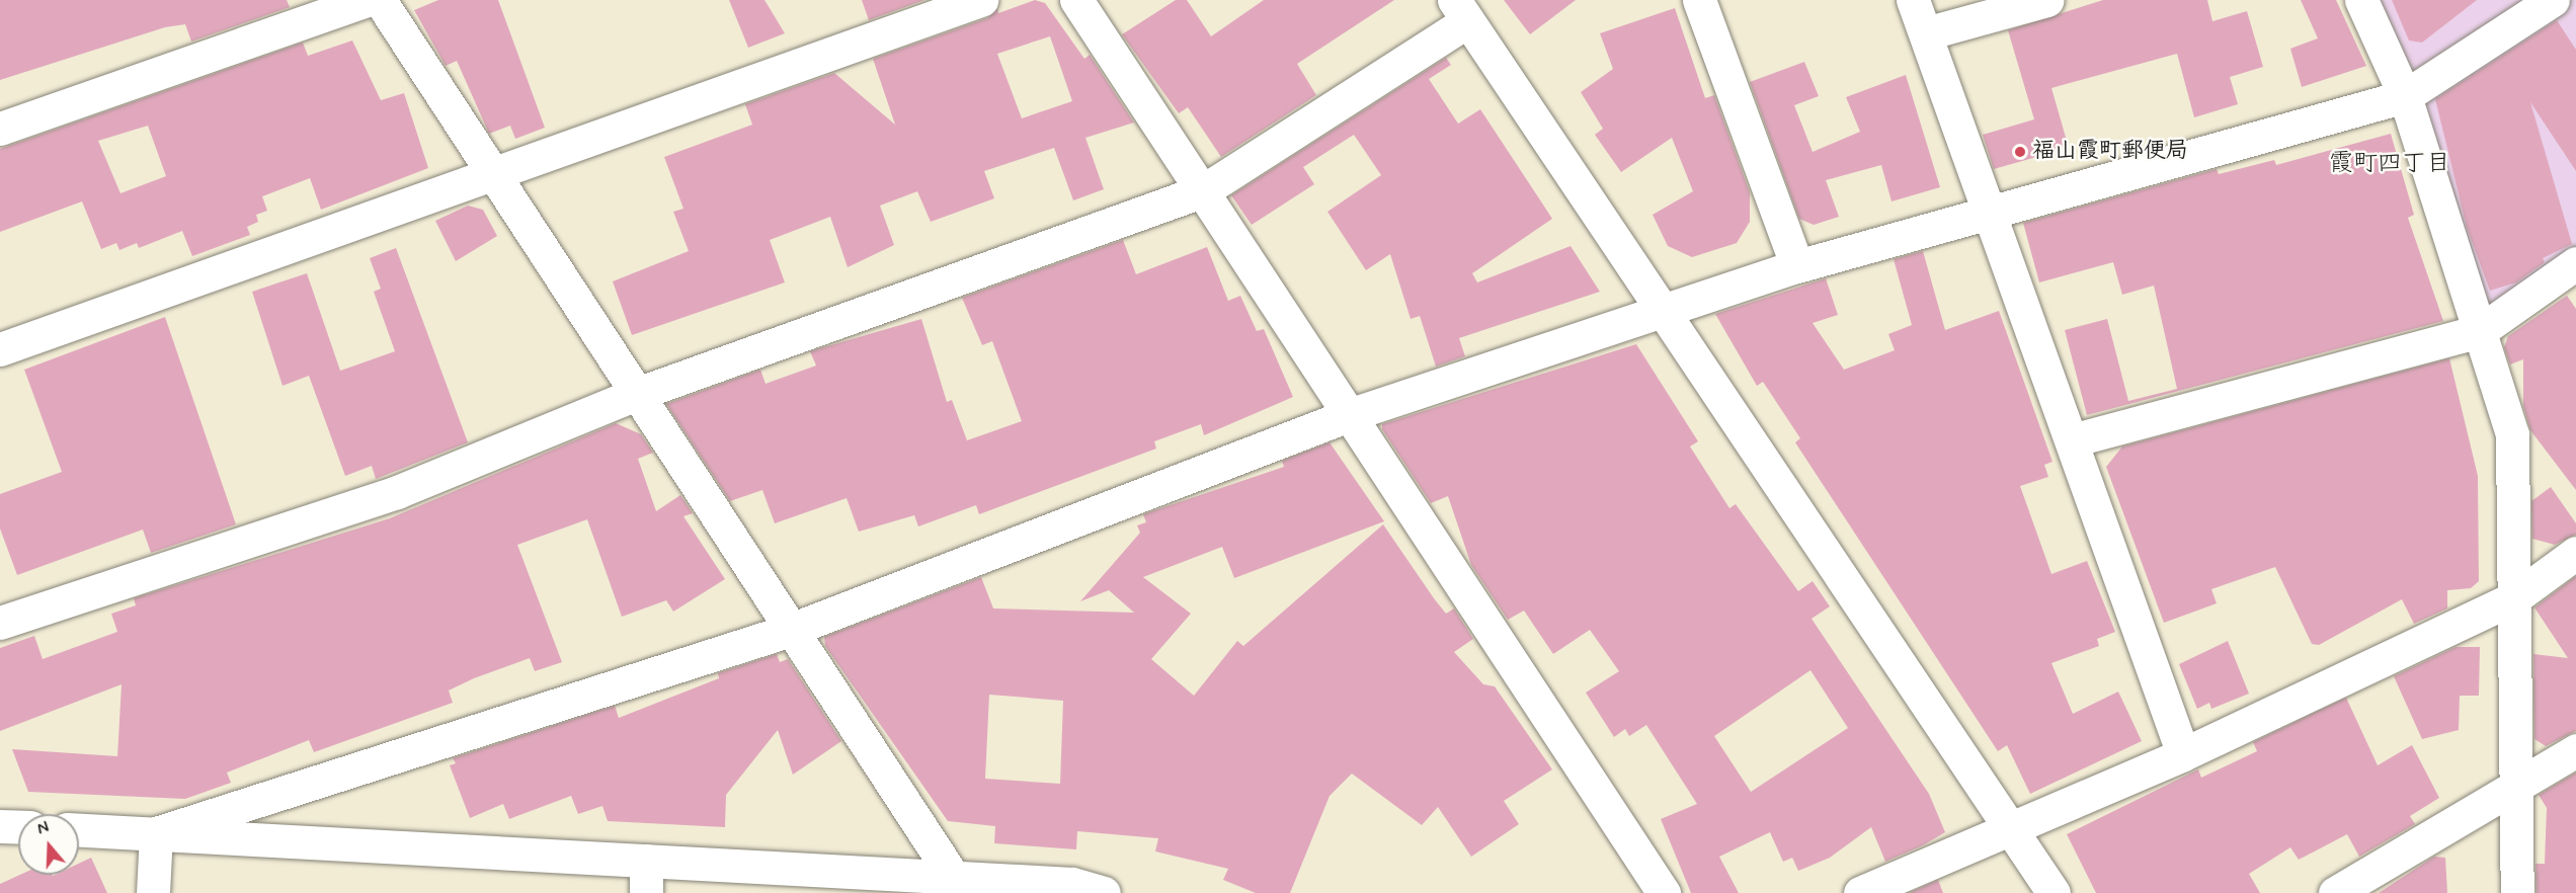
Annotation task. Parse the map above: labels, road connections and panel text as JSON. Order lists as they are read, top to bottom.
{
  "districts": ["霞町四丁目"],
  "places": ["福山霞町郵便局"],
  "north": "top"
}
